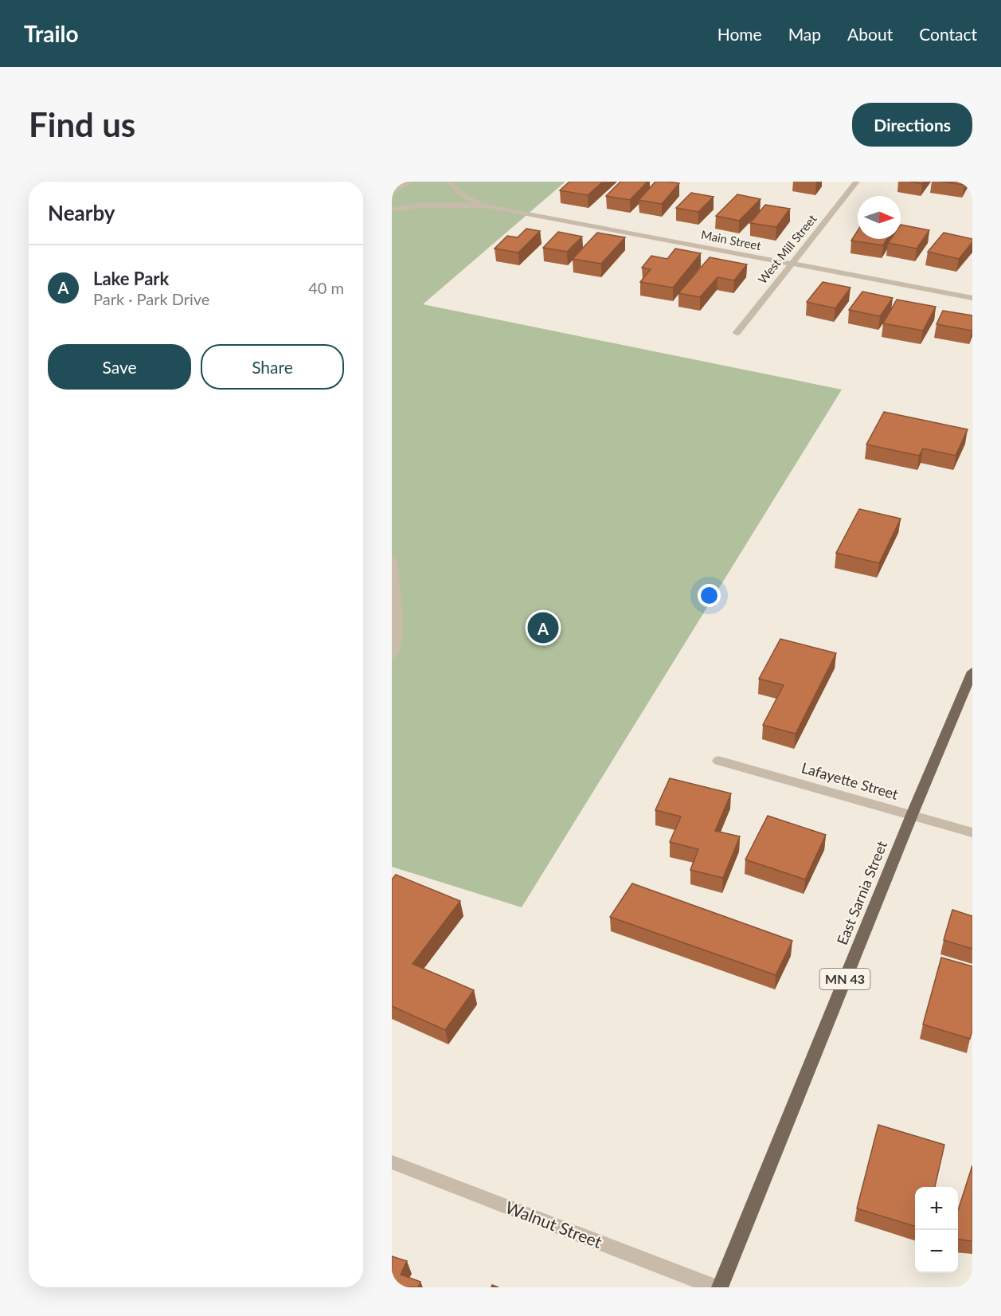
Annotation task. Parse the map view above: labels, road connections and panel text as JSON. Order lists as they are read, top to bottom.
{
  "streets": {
    "main road": ["East Sarnia Street", "MN 43"],
    "street": [
      "Main Street",
      "West Mill Street",
      "Lafayette Street",
      "Walnut Street"
    ]
  },
  "crossings": [
    ["Main Street", "West Mill Street"],
    ["Lafayette Street", "East Sarnia Street"]
  ],
  "north": "right",
  "page": {
    "header": "Trailo",
    "nav": [
      "Home",
      "Map",
      "About",
      "Contact"
    ],
    "buttons": [
      "Directions",
      ["Save", "Share"]
    ],
    "title": "Find us",
    "heading": "Nearby",
    "list": [
      {
        "mark": "A",
        "name": "Lake Park",
        "note": "Park · Park Drive",
        "value": "40 m"
      }
    ],
    "pins": "A",
    "map_buttons": ["+", "−"]
  }
}
